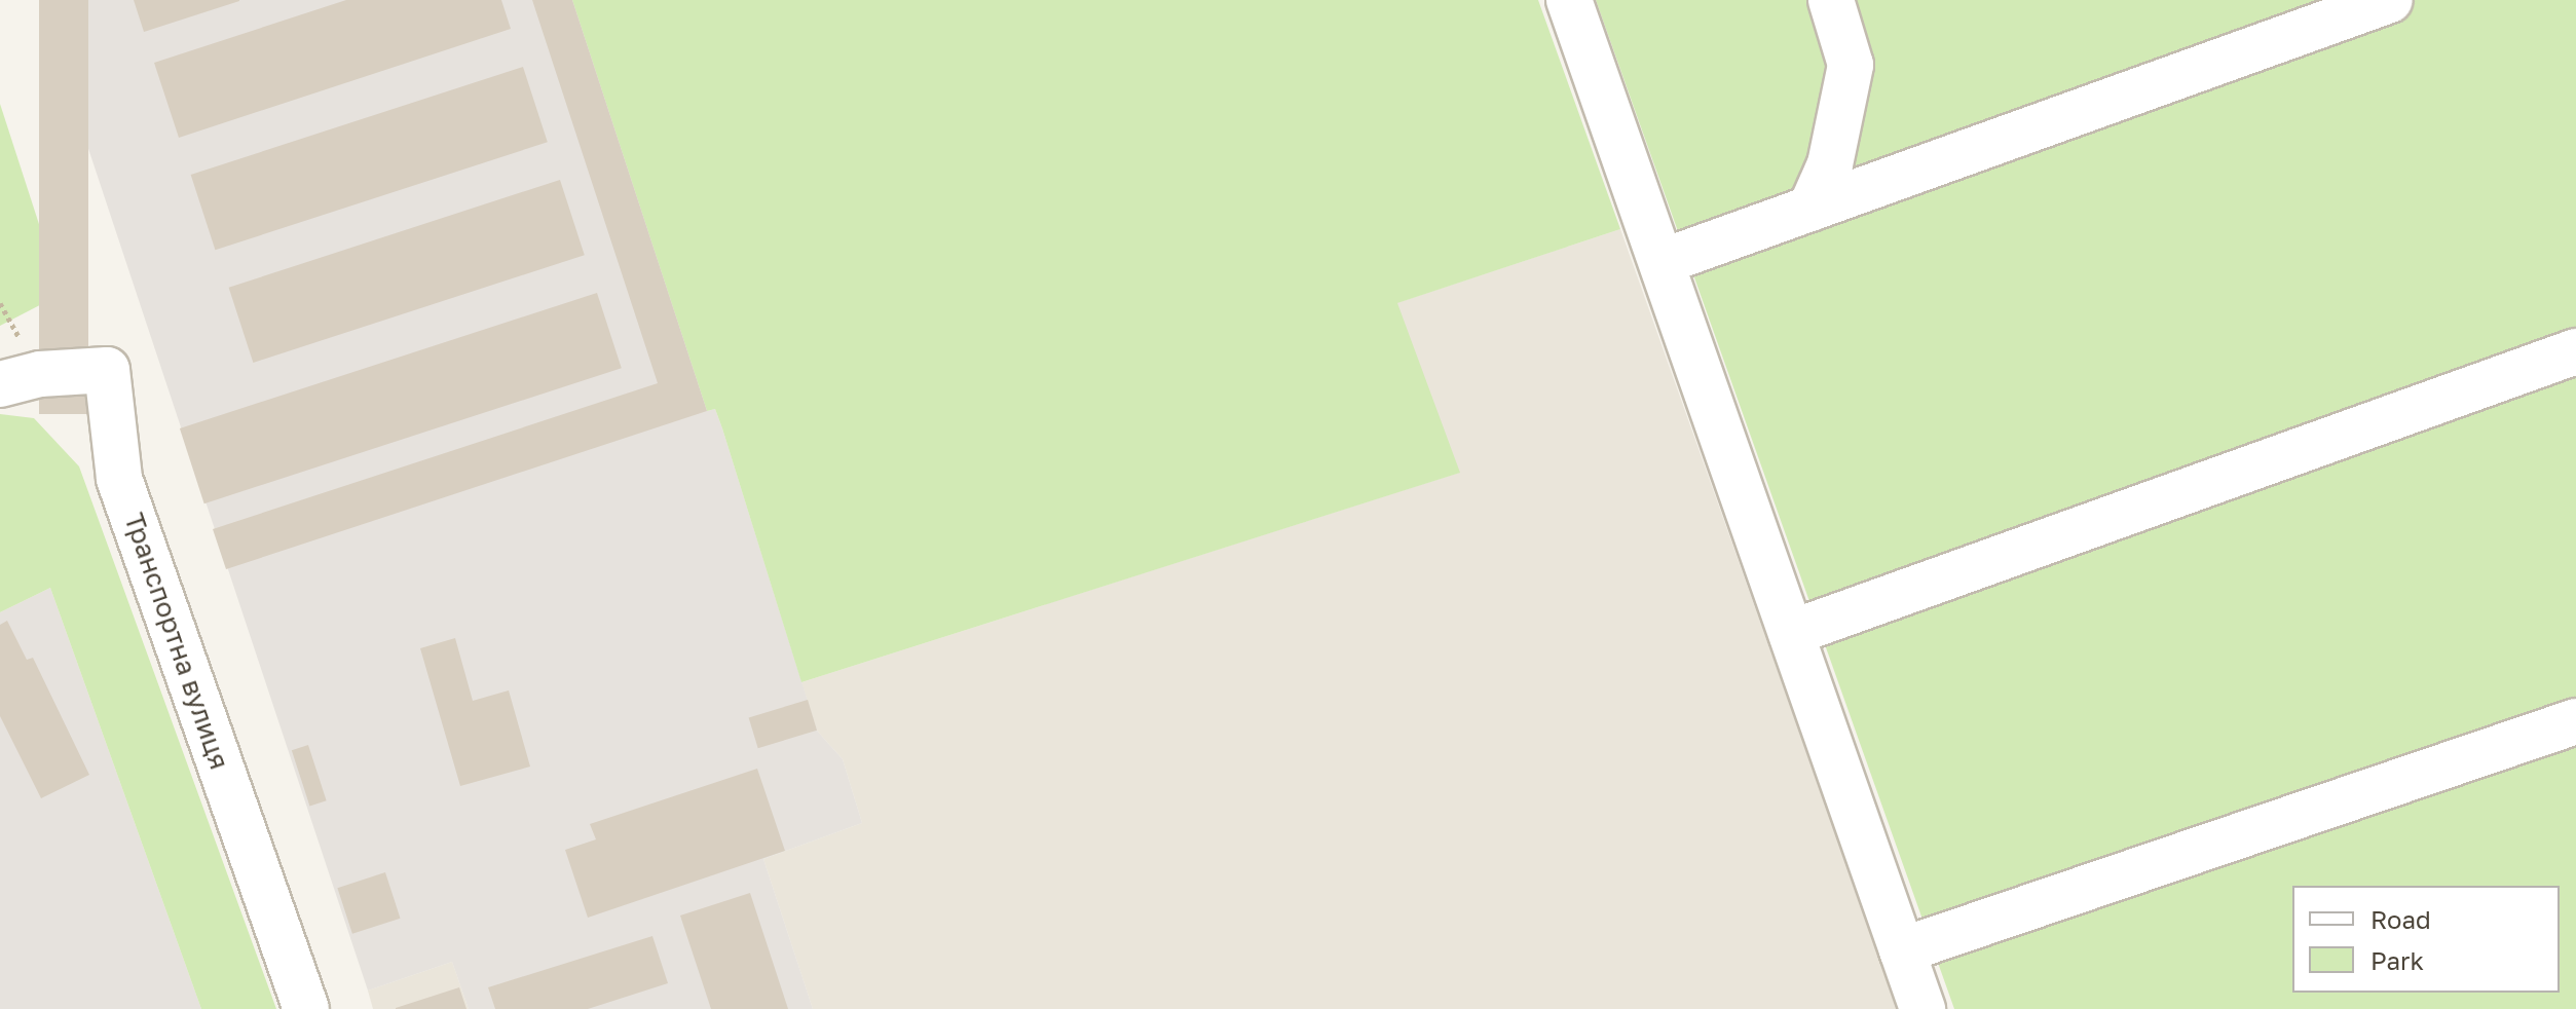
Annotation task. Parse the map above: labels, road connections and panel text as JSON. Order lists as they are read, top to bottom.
{
  "streets": {
    "street": ["Транспортна вулиця"]
  },
  "legend": ["Road", "Park"]
}
